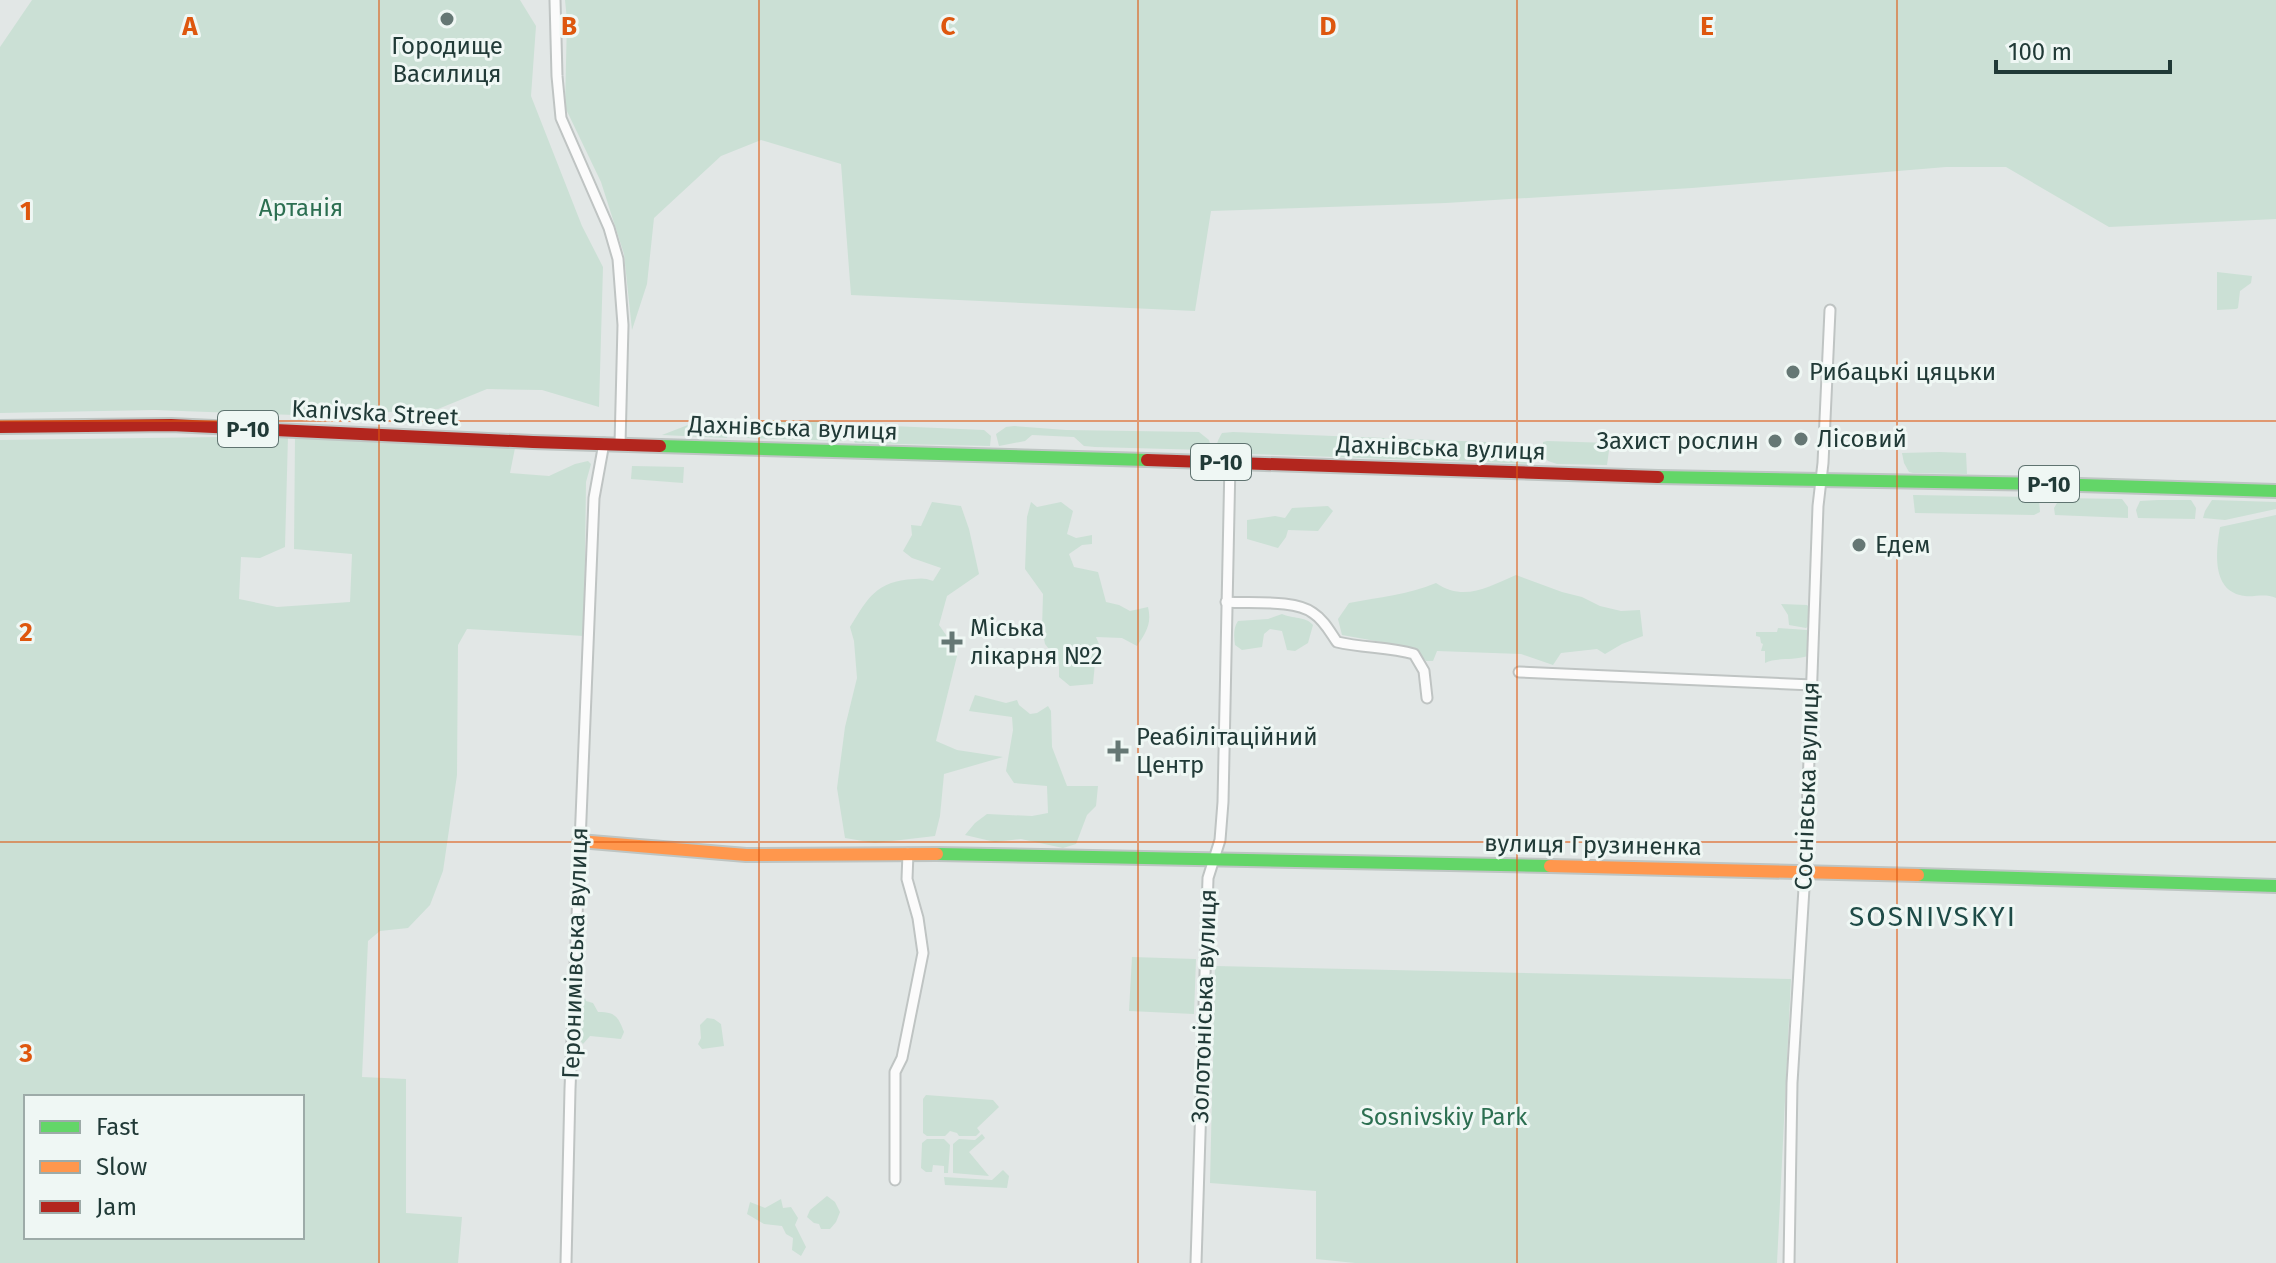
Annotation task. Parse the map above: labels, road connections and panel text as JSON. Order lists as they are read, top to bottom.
{
  "streets": {
    "main road": [
      "Kanivska Street",
      "Дахнівська вулиця",
      "Р-10",
      "вулиця Грузиненка"
    ],
    "street": ["Соснівська вулиця", "Геронимівська вулиця", "Золотоніська вулиця"]
  },
  "crossings": [
    ["Kanivska Street", "Дахнівська вулиця"],
    ["Kanivska Street", "Геронимівська вулиця"],
    ["Дахнівська вулиця", "Соснівська вулиця"],
    ["Дахнівська вулиця", "Геронимівська вулиця"],
    ["Дахнівська вулиця", "Золотоніська вулиця"],
    ["Соснівська вулиця", "вулиця Грузиненка"],
    ["вулиця Грузиненка", "Геронимівська вулиця"],
    ["вулиця Грузиненка", "Золотоніська вулиця"]
  ],
  "districts": ["SOSNIVSKYI"],
  "parks": ["Артанія", "Sosnivskiy Park"],
  "places": {
    "other": [
      "Городище Василиця",
      "Рибацькі цяцьки",
      "Лісовий",
      "Захист рослин",
      "Едем"
    ],
    "health": ["Міська лікарня №2", "Реабілітаційний Центр"]
  },
  "legend": ["Fast", "Slow", "Jam"],
  "scale_bar": "100 m",
  "grid": {
    "columns": [
      "A",
      "B",
      "C",
      "D",
      "E"
    ],
    "rows": ["1", "2", "3"]
  }
}
